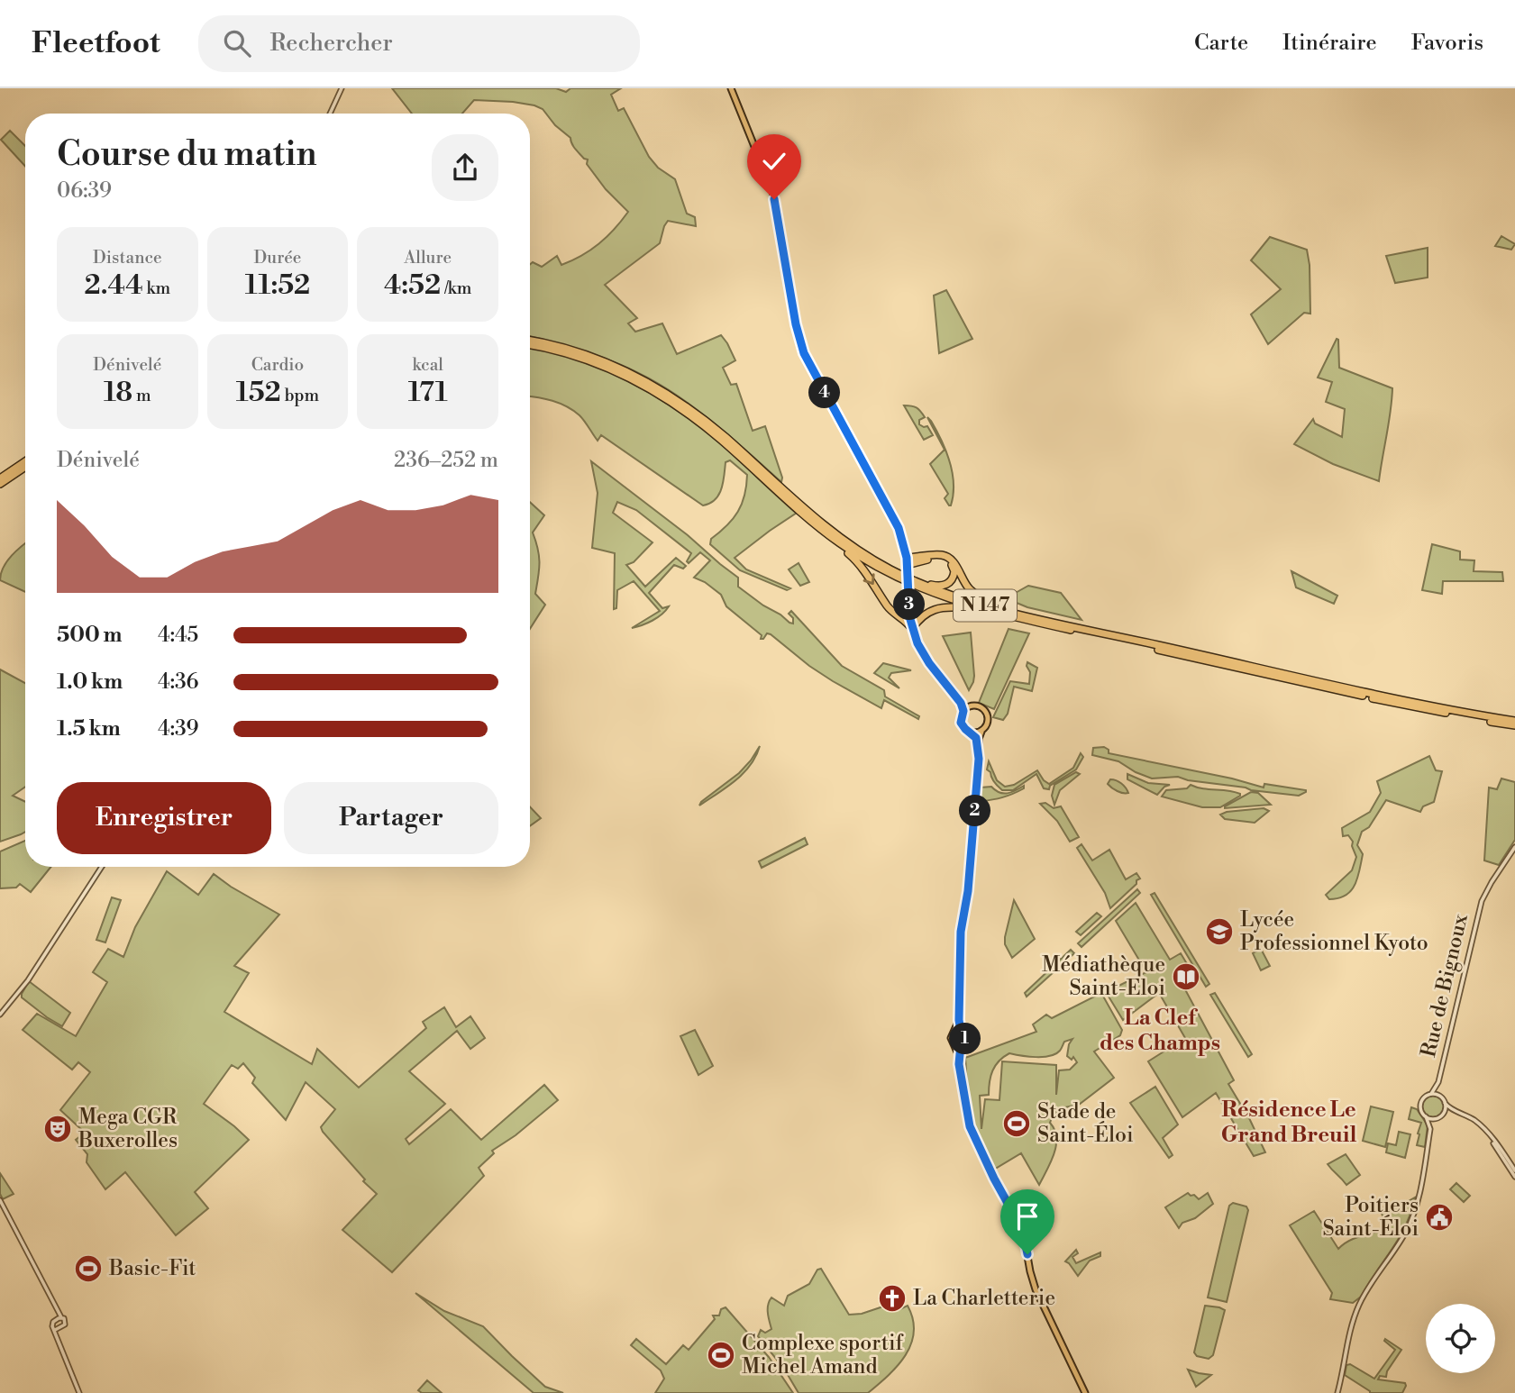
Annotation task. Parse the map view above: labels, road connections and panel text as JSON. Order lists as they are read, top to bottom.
{
  "streets": {
    "highway": ["N 147"],
    "street": ["Rue de Bignoux"]
  },
  "districts": ["La Clef des Champs", "Résidence Le Grand Breuil"],
  "places": {
    "school or university": ["Lycée Professionnel Kyoto"],
    "library": ["Médiathèque Saint-Eloi"],
    "sports": ["Stade de Saint-Éloi", "Basic-Fit", "Complexe sportif Michel Amand"],
    "theatre": ["Mega CGR Buxerolles"],
    "public building": ["Poitiers Saint-Éloi"],
    "church": ["La Charletterie"]
  },
  "page": {
    "header": "Fleetfoot",
    "search": "Rechercher",
    "nav": ["Carte", "Itinéraire", "Favoris"],
    "heading": ["Course du matin", "06:39"],
    "stats": [
      ["Distance", "2.44 km"],
      ["Durée", "11:52"],
      ["Allure", "4:52 /km"],
      ["Dénivelé", "18 m"],
      ["Cardio", "152 bpm"],
      ["kcal", "171"]
    ],
    "pins": [
      "4",
      "3",
      "2",
      "1"
    ],
    "chart": ["Dénivelé", "236–252 m"],
    "list": [
      {
        "name": "500 m",
        "note": "4:45"
      },
      {
        "name": "1.0 km",
        "note": "4:36"
      },
      {
        "name": "1.5 km",
        "note": "4:39"
      }
    ],
    "buttons": ["Enregistrer", "Partager"]
  }
}
